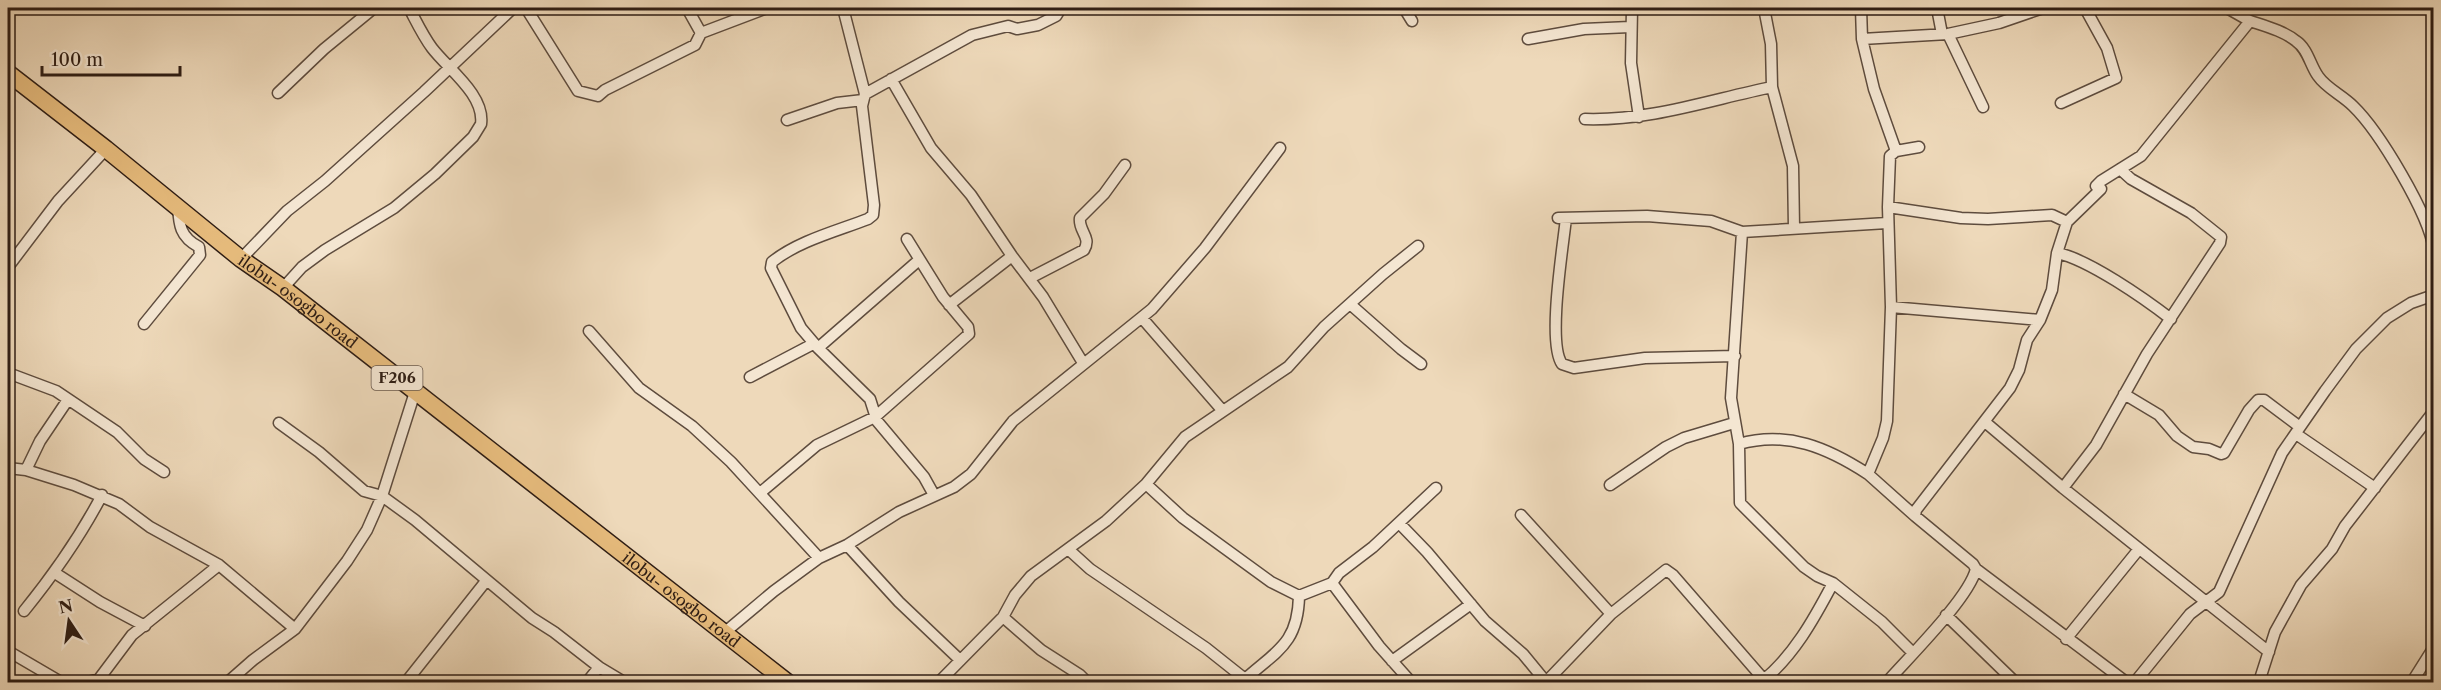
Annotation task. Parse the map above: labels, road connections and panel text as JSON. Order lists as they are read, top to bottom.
{
  "streets": {
    "main road": ["ilobu- osogbo road", "F206"]
  },
  "scale_bar": "100 m",
  "north": "top"
}
